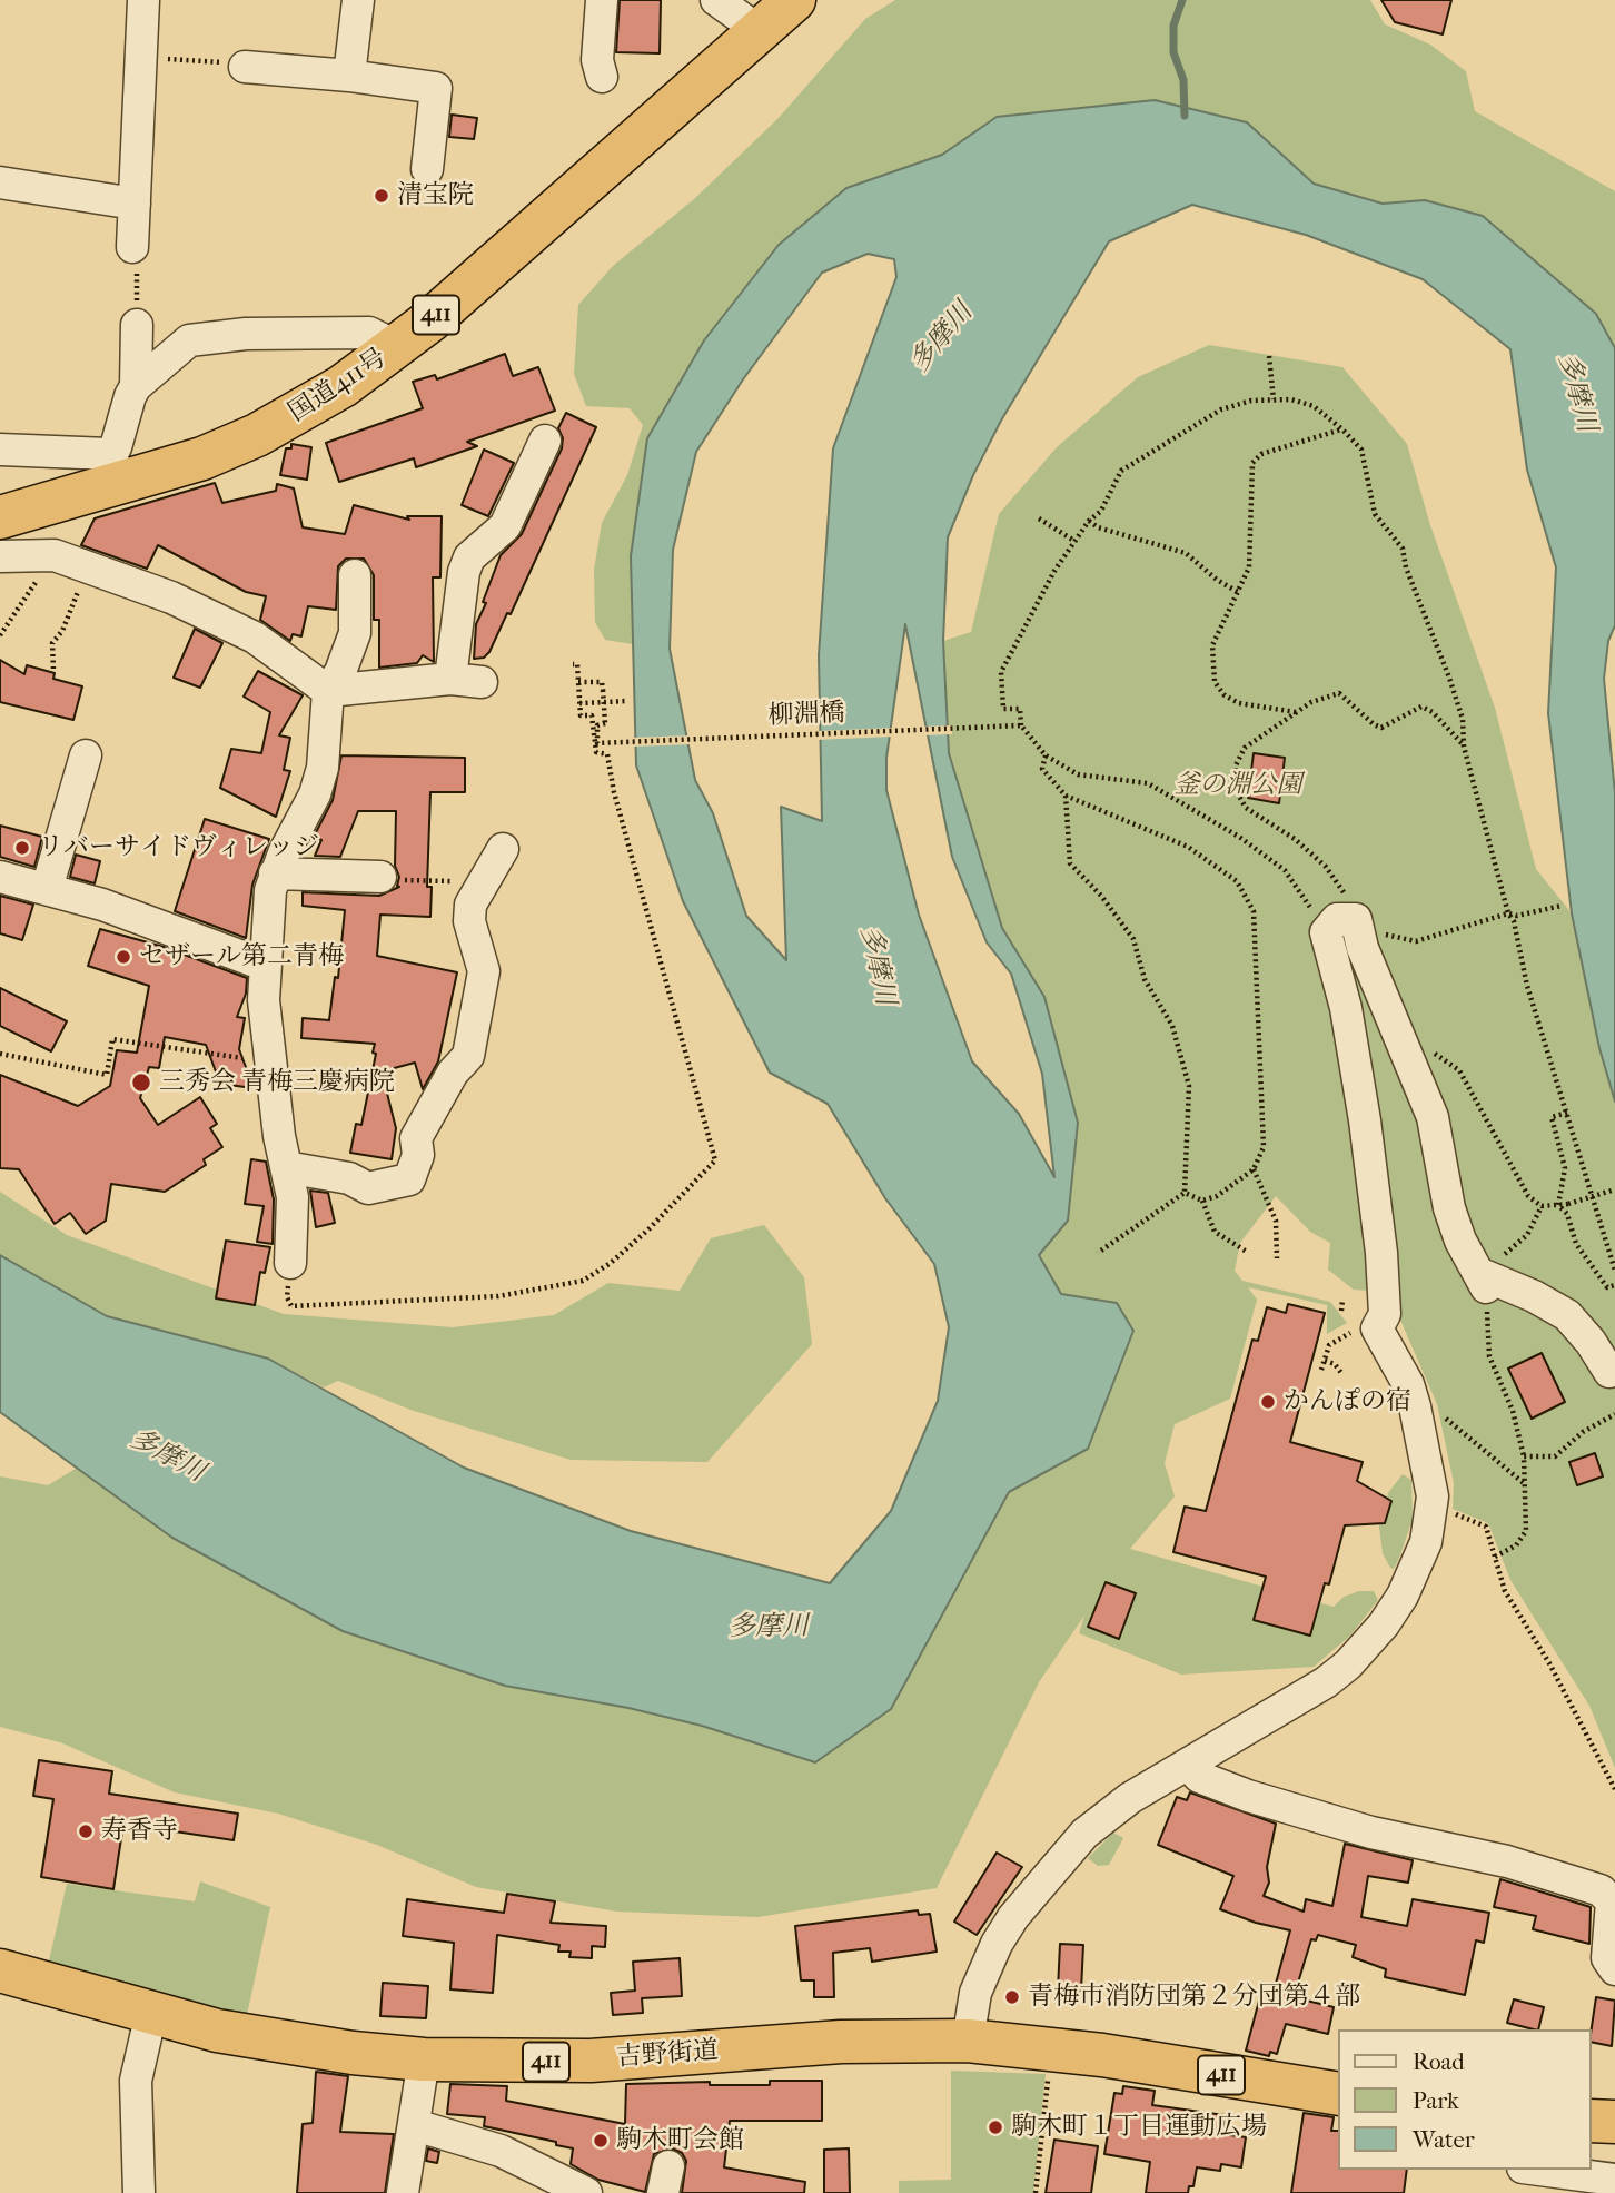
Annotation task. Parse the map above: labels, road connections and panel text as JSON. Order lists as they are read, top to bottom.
{
  "streets": {
    "highway": ["411", "国道411号", "吉野街道"],
    "path": ["柳淵橋"]
  },
  "water": ["多摩川"],
  "parks": ["釜の淵公園"],
  "places": [
    "清宝院",
    "リバーサイドヴィレッジ",
    "セザール第二青梅",
    "三秀会 青梅三慶病院",
    "かんぽの宿",
    "寿香寺",
    "青梅市消防団第２分団第４部",
    "駒木町１丁目運動広場",
    "駒木町会館"
  ],
  "legend": ["Road", "Park", "Water"]
}
